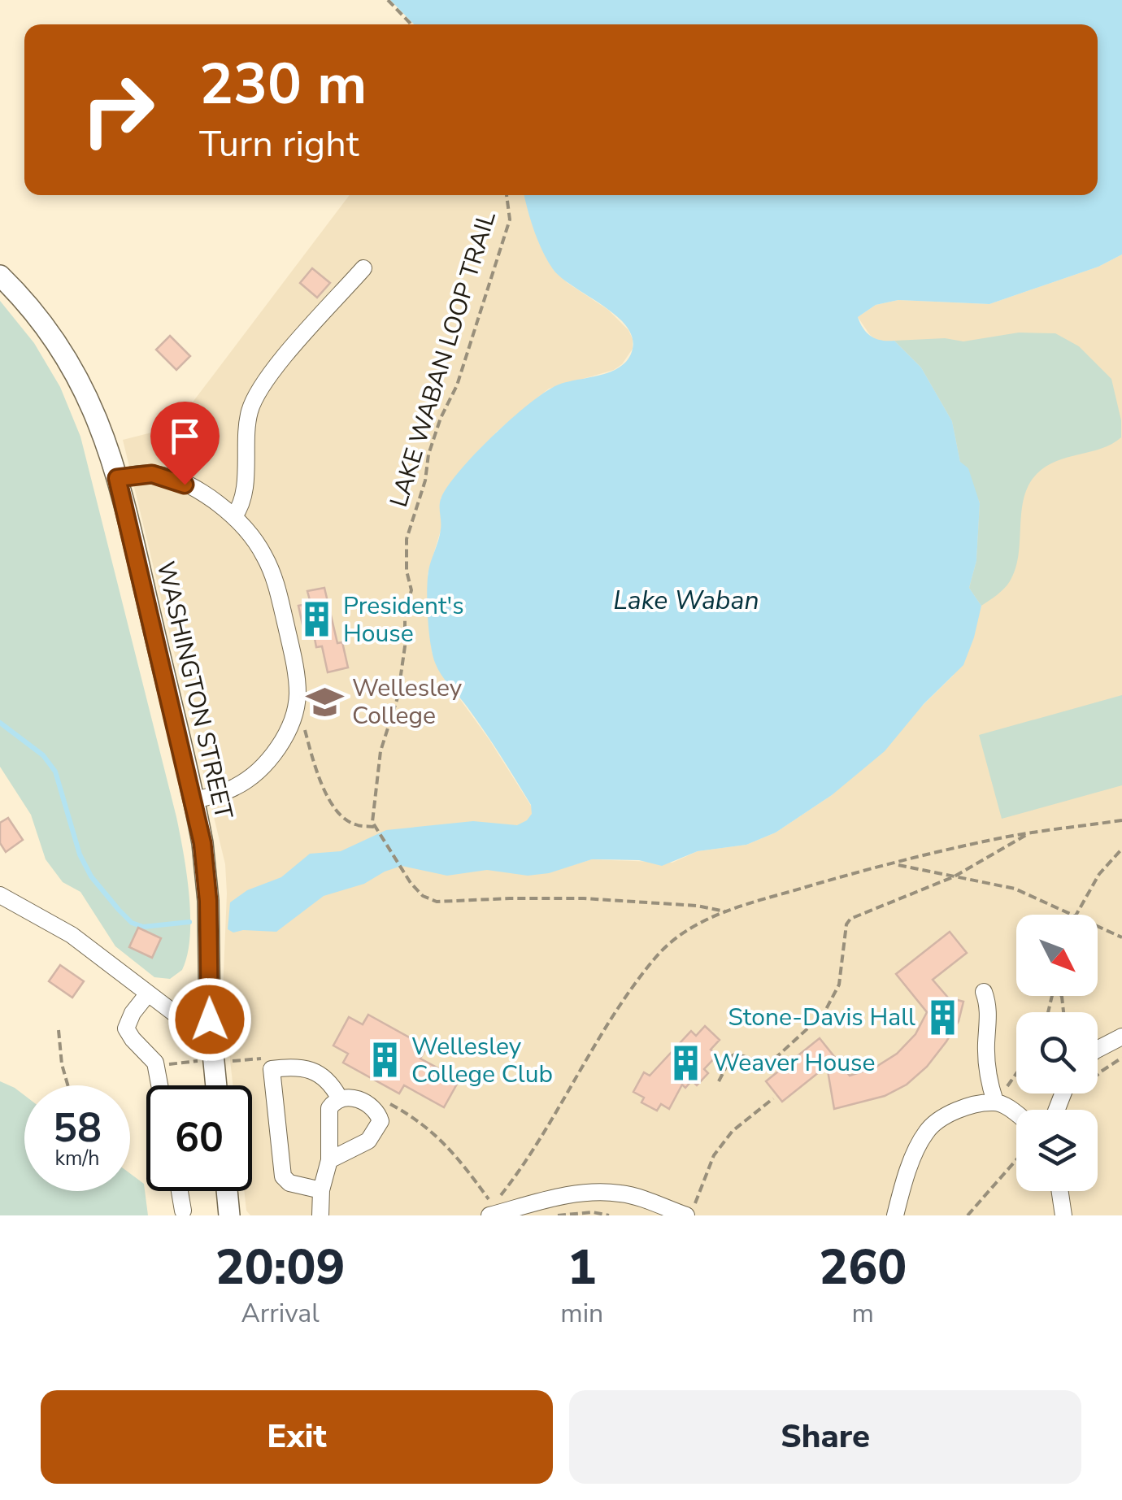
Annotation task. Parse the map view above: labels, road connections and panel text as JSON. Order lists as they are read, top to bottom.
{
  "streets": {
    "main road": ["WASHINGTON STREET"],
    "path": ["LAKE WABAN LOOP TRAIL"]
  },
  "water": ["Lake Waban"],
  "places": {
    "building": [
      "President's House",
      "Stone-Davis Hall",
      "Wellesley College Club",
      "Weaver House"
    ],
    "school or university": ["Wellesley College"]
  },
  "north": "bottom right",
  "page": {
    "turn": ["230 m", "Turn right"],
    "speed": "58 km/h",
    "limit": "60",
    "eta": [
      "20:09",
      "Arrival",
      "1",
      "min",
      "260",
      "m"
    ],
    "buttons": ["Exit", "Share"]
  }
}
